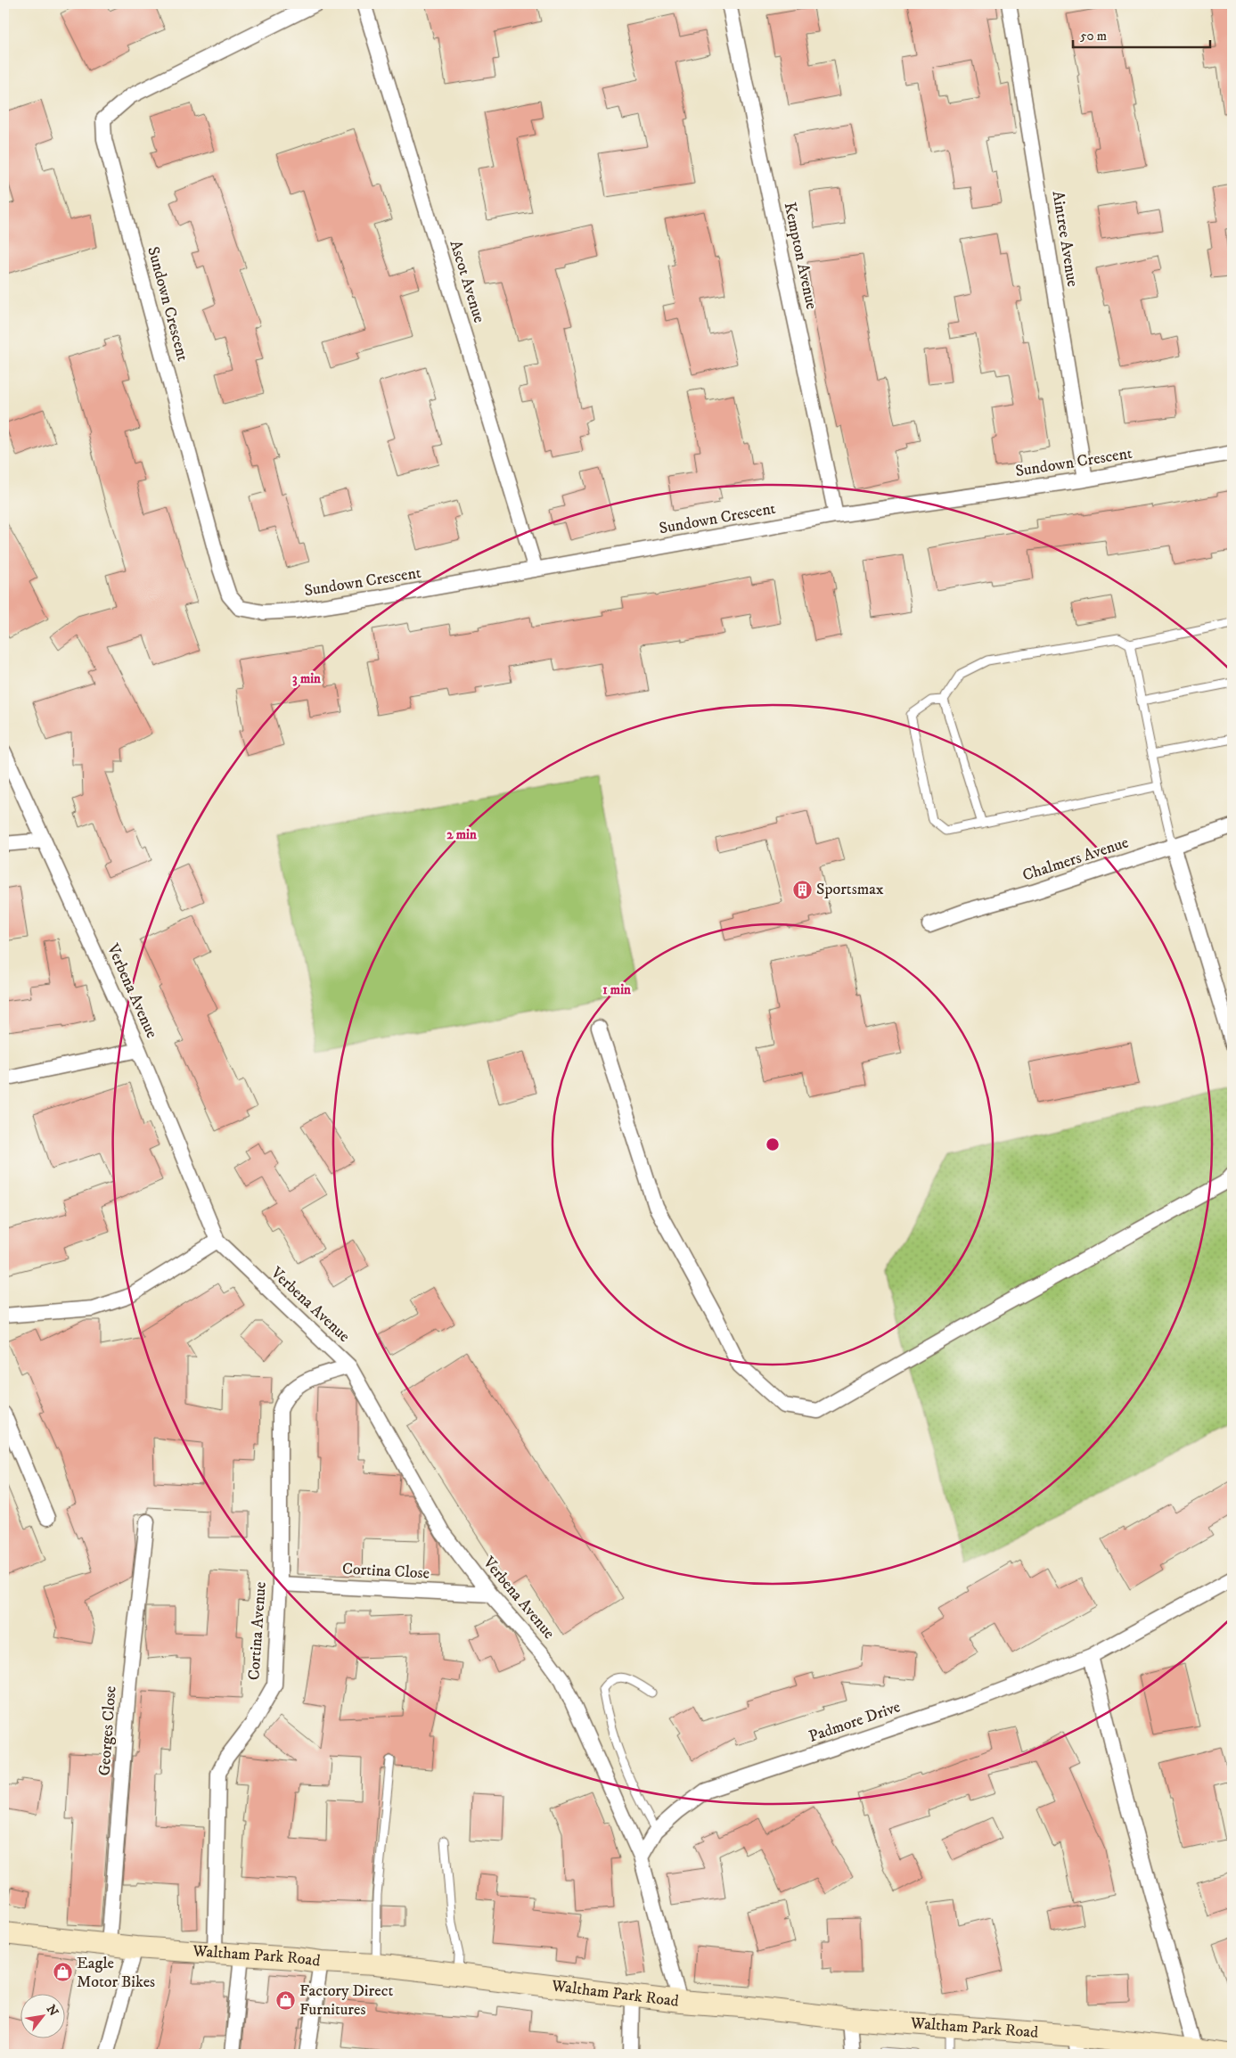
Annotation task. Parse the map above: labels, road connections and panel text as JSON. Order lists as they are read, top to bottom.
{
  "streets": {
    "main road": ["Waltham Park Road"],
    "street": [
      "Aintree Avenue",
      "Kempton Avenue",
      "Ascot Avenue",
      "Sundown Crescent",
      "Chalmers Avenue",
      "Verbena Avenue",
      "Cortina Close",
      "Cortina Avenue",
      "Padmore Drive",
      "Georges Close"
    ]
  },
  "crossings": [
    ["Aintree Avenue", "Sundown Crescent"],
    ["Kempton Avenue", "Sundown Crescent"],
    ["Ascot Avenue", "Sundown Crescent"],
    ["Verbena Avenue", "Cortina Close"],
    ["Verbena Avenue", "Cortina Avenue"],
    ["Verbena Avenue", "Padmore Drive"],
    ["Cortina Close", "Cortina Avenue"],
    ["Cortina Avenue", "Waltham Park Road"],
    ["Georges Close", "Waltham Park Road"]
  ],
  "places": {
    "building": ["Sportsmax"],
    "shop": ["Eagle Motor Bikes", "Factory Direct Furnitures"]
  },
  "scale_bar": "50 m",
  "north": "top right",
  "rings": ["3 min", "2 min", "1 min"]
}
